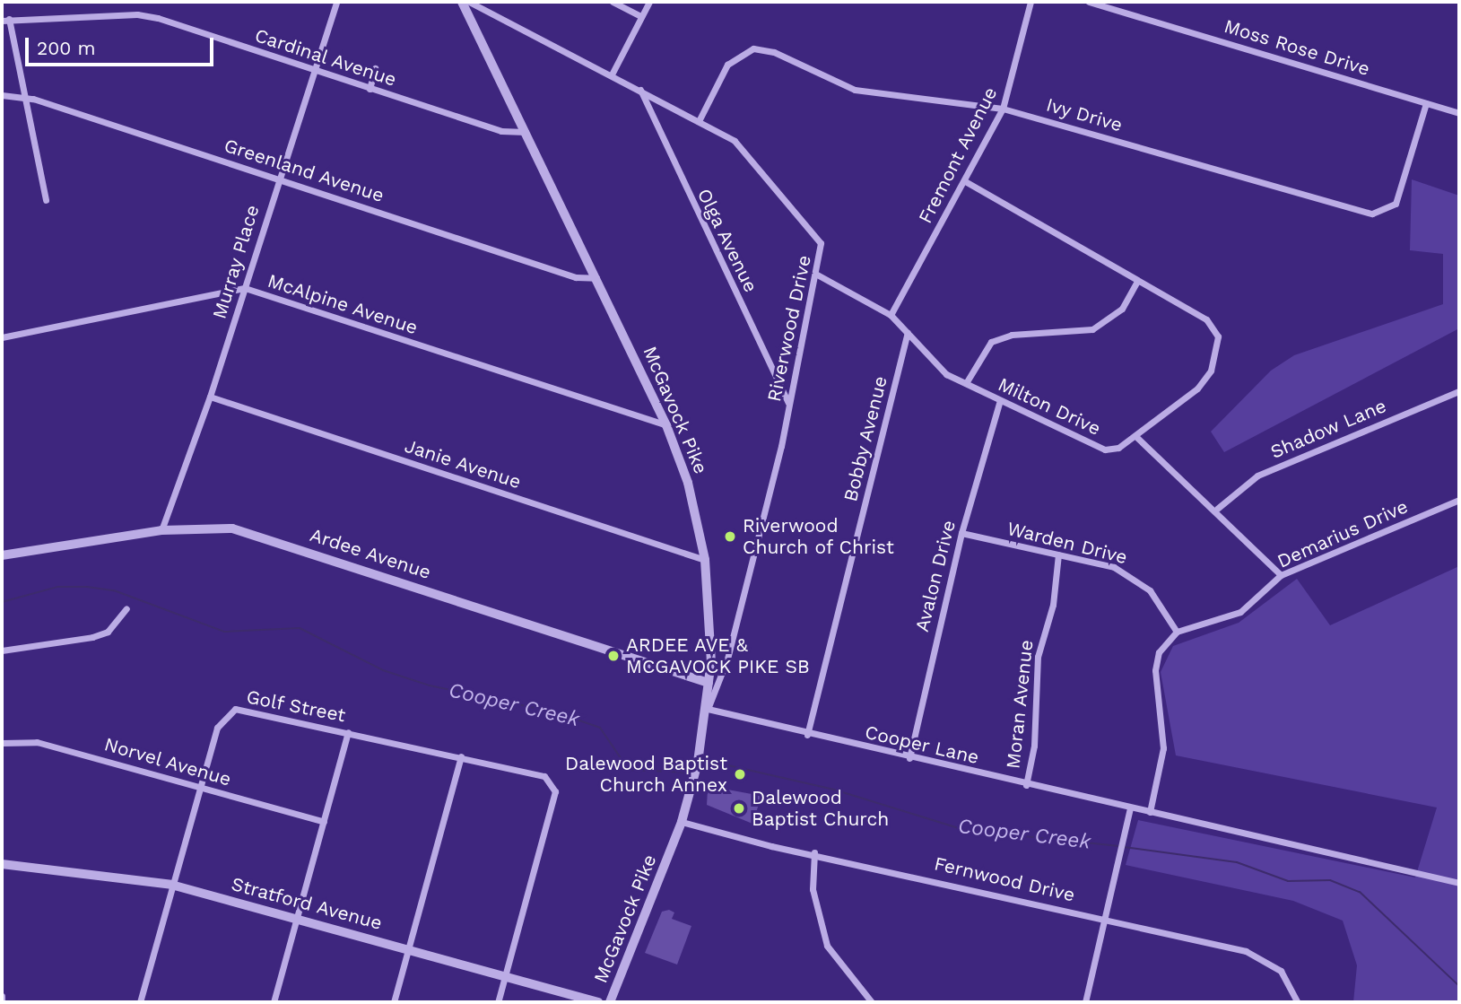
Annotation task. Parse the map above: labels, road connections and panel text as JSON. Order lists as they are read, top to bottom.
{
  "streets": {
    "street": [
      "Moss Rose Drive",
      "Cardinal Avenue",
      "Ivy Drive",
      "Fremont Avenue",
      "Greenland Avenue",
      "Olga Avenue",
      "Murray Place",
      "McAlpine Avenue",
      "Riverwood Drive",
      "Milton Drive",
      "McGavock Pike",
      "Shadow Lane",
      "Bobby Avenue",
      "Janie Avenue",
      "Demarius Drive",
      "Warden Drive",
      "Ardee Avenue",
      "Avalon Drive",
      "Moran Avenue",
      "Golf Street",
      "Cooper Lane",
      "Norvel Avenue",
      "Fernwood Drive",
      "Stratford Avenue"
    ]
  },
  "crossings": [
    ["Moss Rose Drive", "Ivy Drive"],
    ["Cardinal Avenue", "Murray Place"],
    ["Cardinal Avenue", "McGavock Pike"],
    ["Ivy Drive", "Fremont Avenue"],
    ["Ivy Drive", "Riverwood Drive"],
    ["Fremont Avenue", "Milton Drive"],
    ["Greenland Avenue", "Murray Place"],
    ["Greenland Avenue", "McGavock Pike"],
    ["Olga Avenue", "Riverwood Drive"],
    ["Murray Place", "McAlpine Avenue"],
    ["Murray Place", "Janie Avenue"],
    ["Murray Place", "Ardee Avenue"],
    ["McAlpine Avenue", "McGavock Pike"],
    ["Riverwood Drive", "Milton Drive"],
    ["Riverwood Drive", "McGavock Pike"],
    ["Riverwood Drive", "Ardee Avenue"],
    ["Riverwood Drive", "Cooper Lane"],
    ["Milton Drive", "Bobby Avenue"],
    ["Milton Drive", "Avalon Drive"],
    ["McGavock Pike", "Janie Avenue"],
    ["McGavock Pike", "Ardee Avenue"],
    ["McGavock Pike", "Cooper Lane"],
    ["McGavock Pike", "Fernwood Drive"],
    ["Bobby Avenue", "Cooper Lane"],
    ["Demarius Drive", "Warden Drive"],
    ["Warden Drive", "Avalon Drive"],
    ["Warden Drive", "Moran Avenue"],
    ["Avalon Drive", "Cooper Lane"],
    ["Moran Avenue", "Cooper Lane"],
    ["Golf Street", "Norvel Avenue"],
    ["Golf Street", "Stratford Avenue"]
  ],
  "water": ["Cooper Creek"],
  "places": [
    "Riverwood Church of Christ",
    "ARDEE AVE & MCGAVOCK PIKE SB",
    "Dalewood Baptist Church Annex",
    "Dalewood Baptist Church"
  ],
  "scale_bar": "200 m"
}
